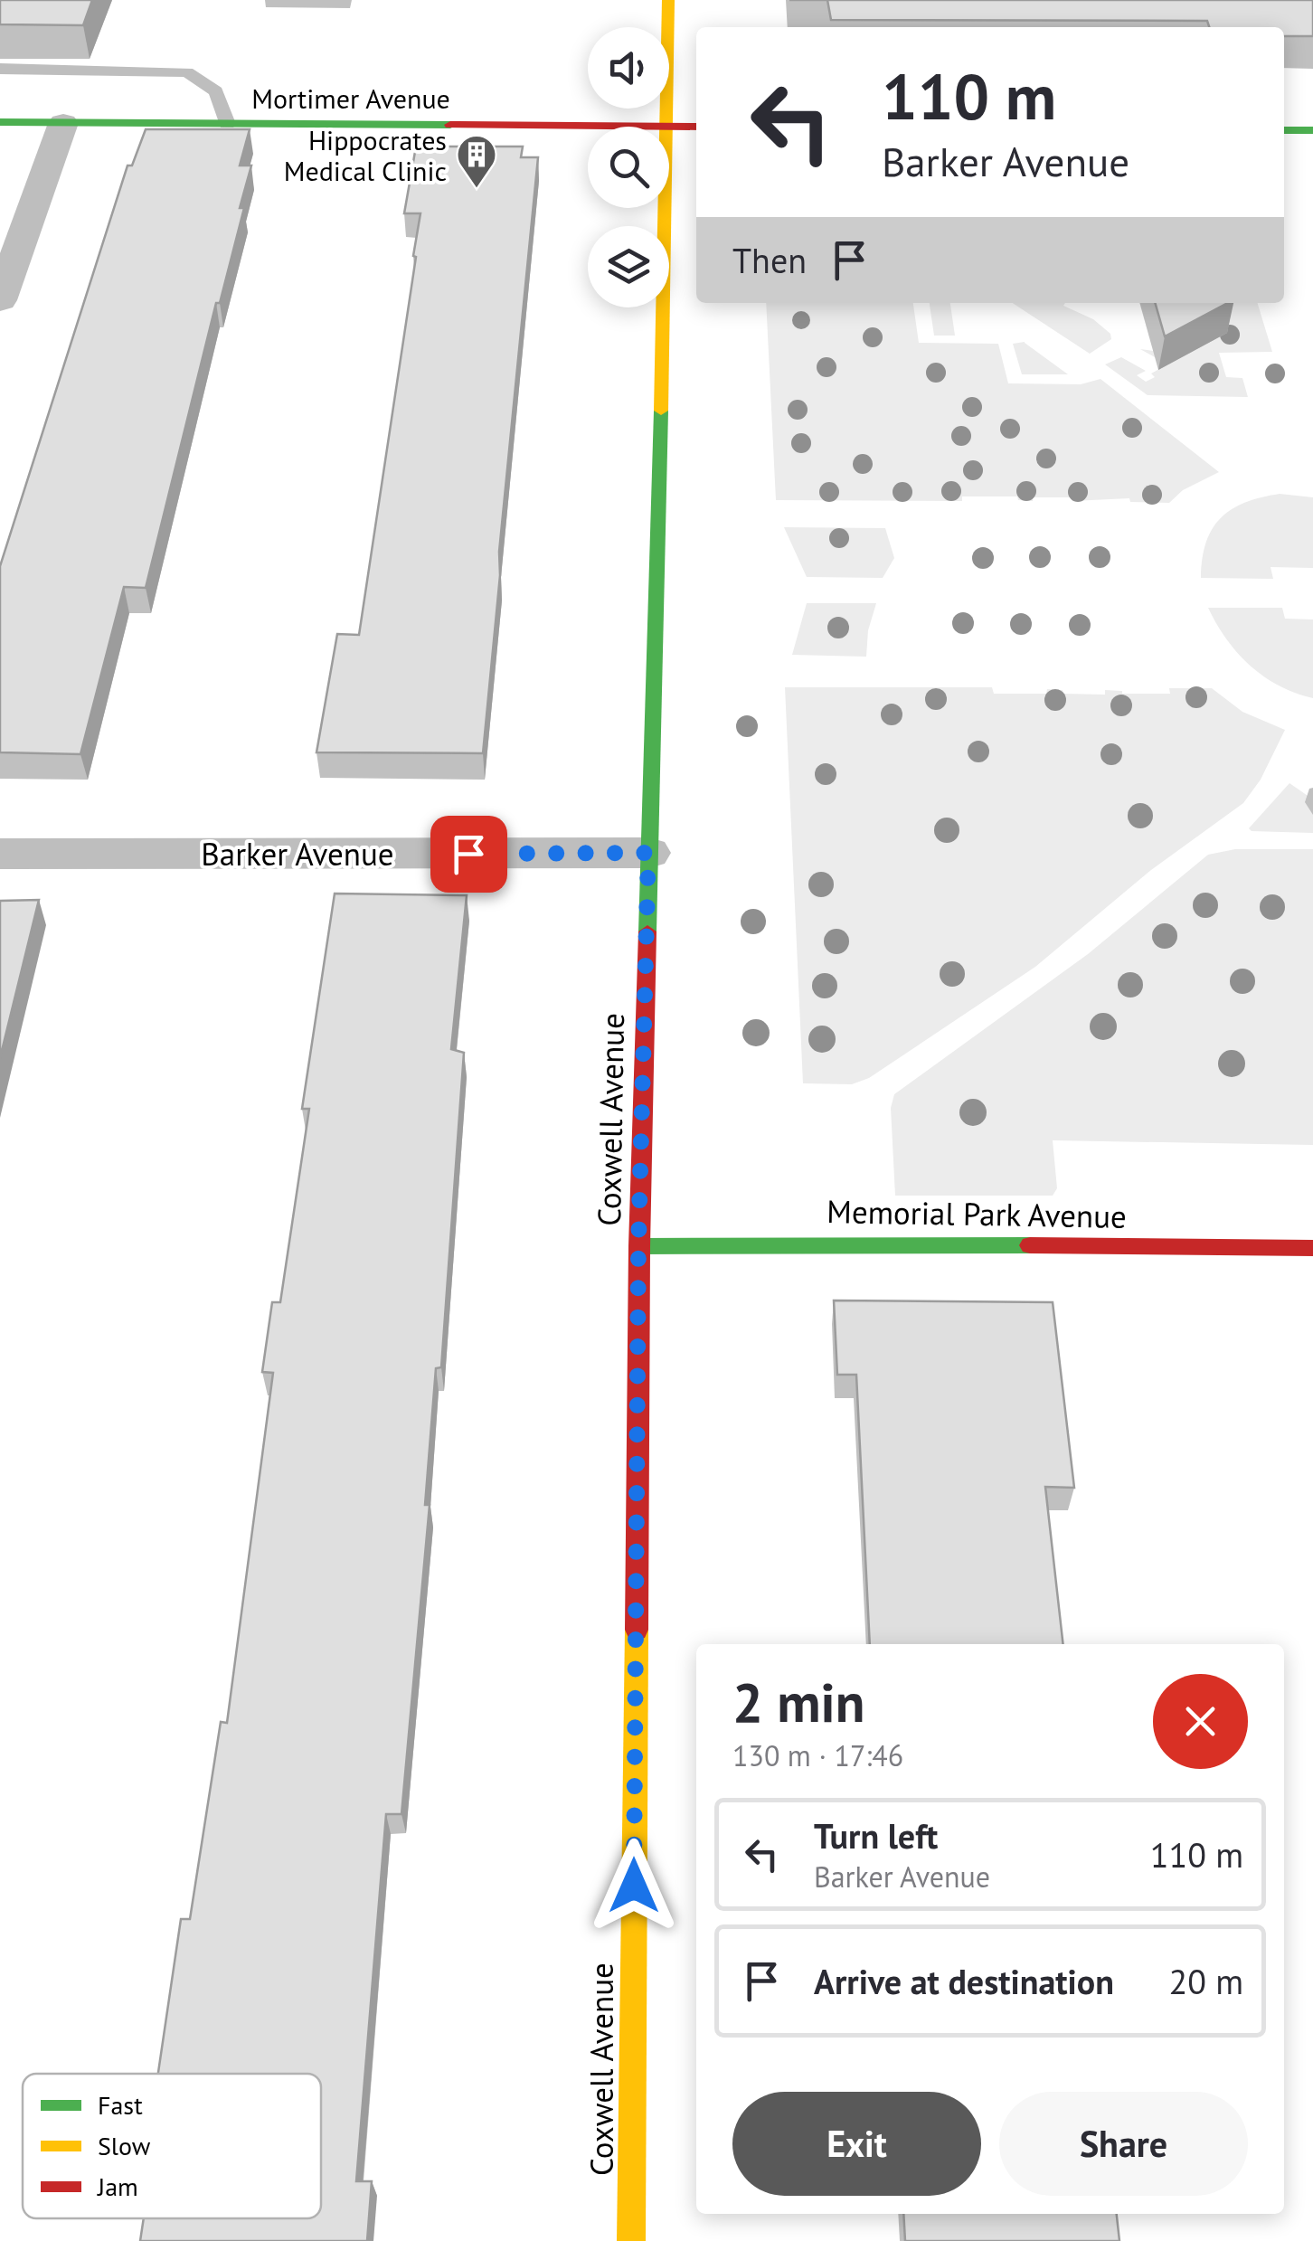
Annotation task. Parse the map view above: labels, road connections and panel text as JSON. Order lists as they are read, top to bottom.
{
  "streets": {
    "main road": ["Mortimer Avenue", "Coxwell Avenue", "Memorial Park Avenue"],
    "street": ["Barker Avenue"]
  },
  "crossings": [
    ["Mortimer Avenue", "Coxwell Avenue"],
    ["Barker Avenue", "Coxwell Avenue"],
    ["Coxwell Avenue", "Memorial Park Avenue"]
  ],
  "places": {
    "building": ["Hippocrates Medical Clinic"]
  },
  "legend": ["Fast", "Slow", "Jam"],
  "page": {
    "turn": ["110 m", "Barker Avenue"],
    "then": "Then",
    "heading": ["2 min", "130 m · 17:46"],
    "list": [
      {
        "name": "Turn left",
        "note": "Barker Avenue",
        "value": "110 m"
      },
      {
        "name": "Arrive at destination",
        "value": "20 m"
      }
    ],
    "buttons": ["Exit", "Share"]
  }
}
